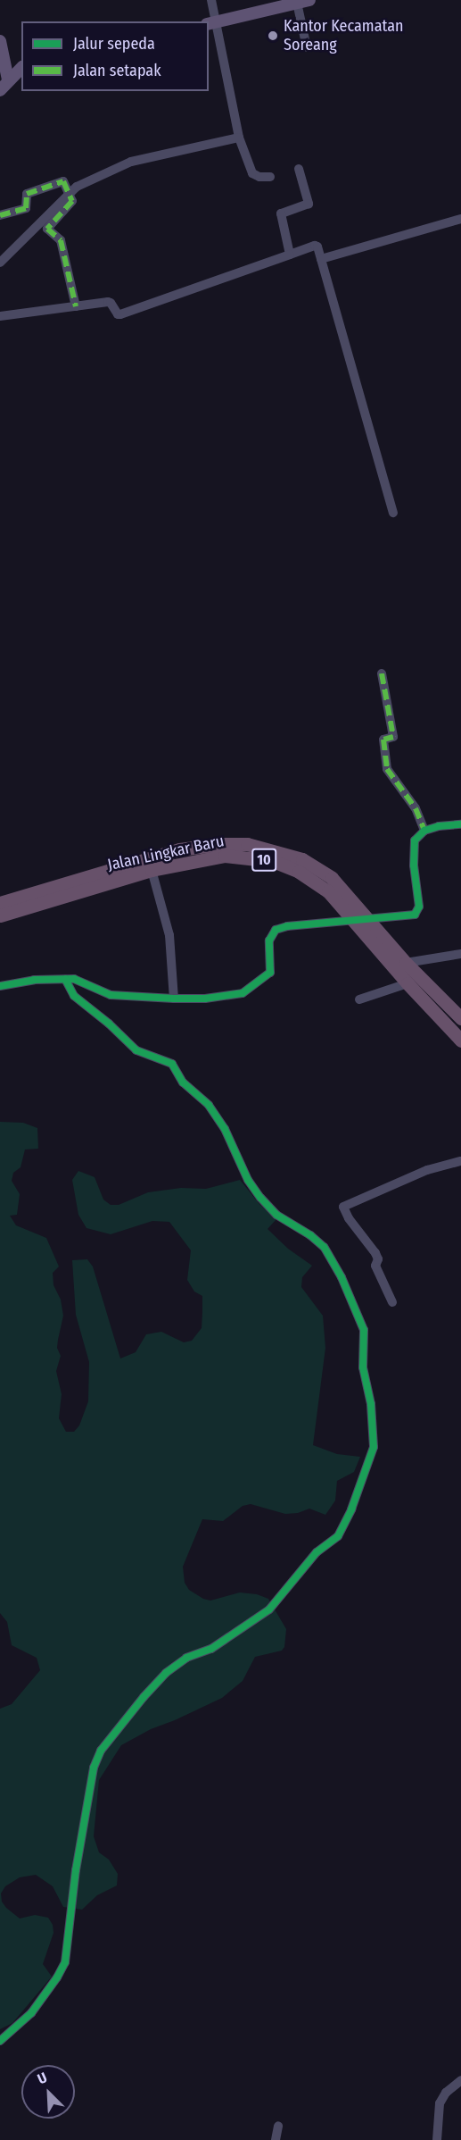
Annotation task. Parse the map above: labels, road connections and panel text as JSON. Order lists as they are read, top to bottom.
{
  "streets": {
    "highway": ["Jalan Lingkar Baru", "10"]
  },
  "places": ["Kantor Kecamatan Soreang"],
  "legend": ["Jalur sepeda", "Jalan setapak"],
  "north": "top left"
}
